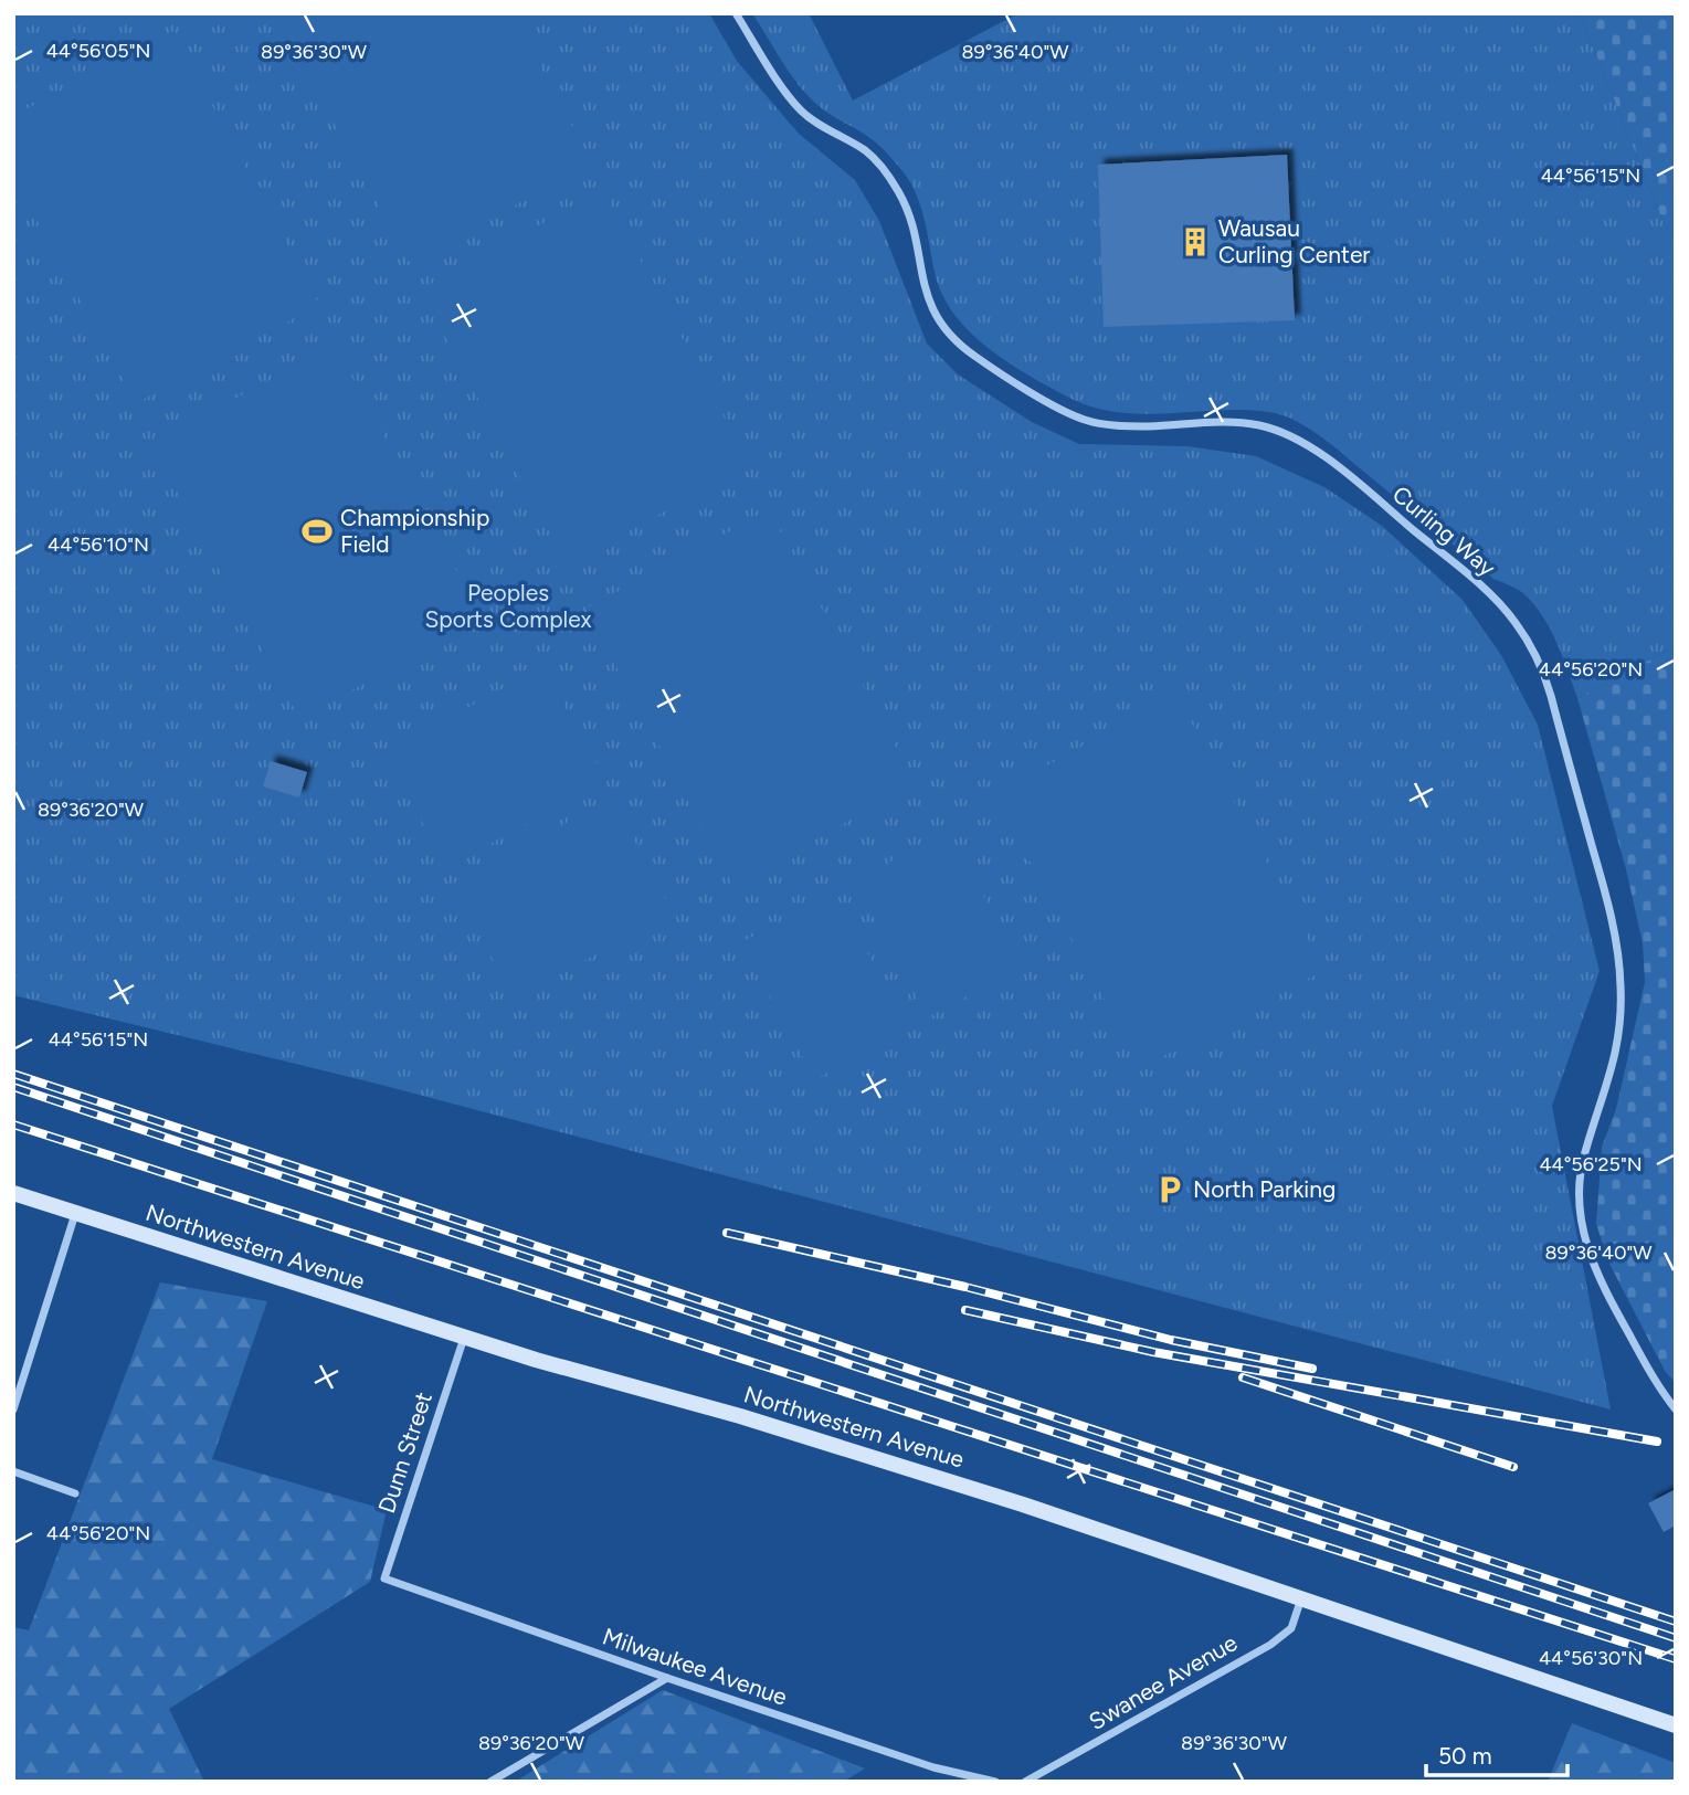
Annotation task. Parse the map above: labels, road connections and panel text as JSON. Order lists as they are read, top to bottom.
{
  "streets": {
    "street": [
      "Curling Way",
      "Northwestern Avenue",
      "Dunn Street",
      "Milwaukee Avenue",
      "Swanee Avenue"
    ]
  },
  "crossings": [
    ["Northwestern Avenue", "Dunn Street"],
    ["Northwestern Avenue", "Swanee Avenue"],
    ["Dunn Street", "Milwaukee Avenue"]
  ],
  "parks": ["Peoples Sports Complex"],
  "places": {
    "building": ["Wausau Curling Center"],
    "sports": ["Championship Field"],
    "parking": ["North Parking"]
  },
  "scale_bar": "50 m",
  "coordinates": [
    "44°56'05\"N",
    "89°36'30\"W",
    "89°36'40\"W",
    "44°56'15\"N",
    "44°56'10\"N",
    "44°56'20\"N",
    "89°36'20\"W",
    "44°56'25\"N",
    "44°56'30\"N"
  ]
}
